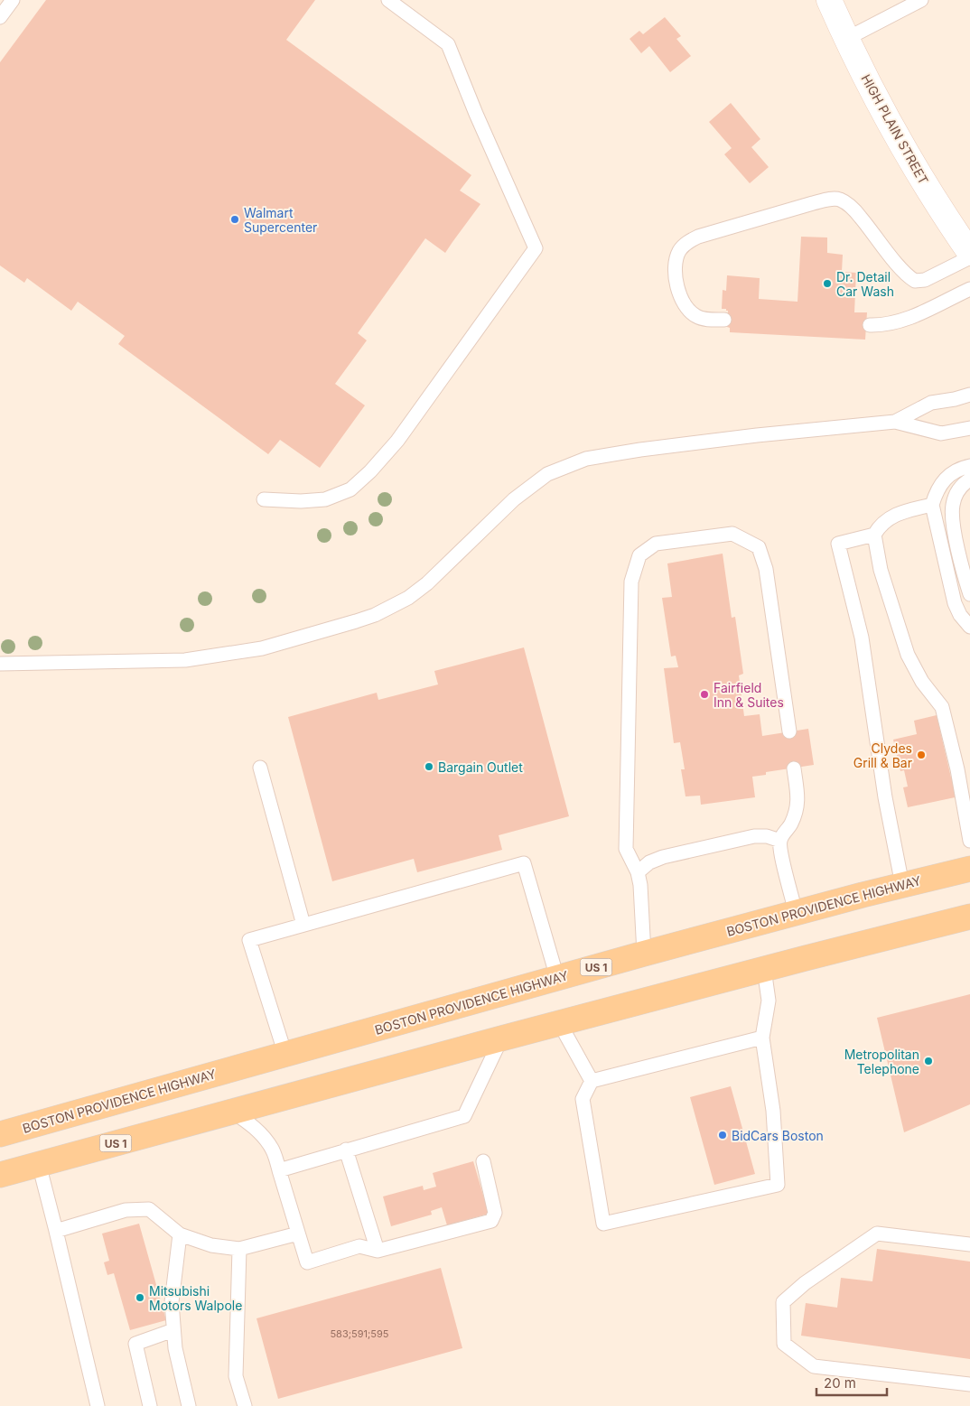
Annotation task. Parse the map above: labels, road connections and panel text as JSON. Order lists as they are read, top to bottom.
{
  "streets": {
    "main road": ["HIGH PLAIN STREET", "BOSTON PROVIDENCE HIGHWAY", "US 1"]
  },
  "places": [
    "Walmart Supercenter",
    "Dr. Detail Car Wash",
    "Fairfield Inn & Suites",
    "Clydes Grill & Bar",
    "Bargain Outlet",
    "Metropolitan Telephone",
    "BidCars Boston",
    "Mitsubishi Motors Walpole"
  ],
  "house_numbers": ["583;591;595"],
  "scale_bar": "20 m"
}
